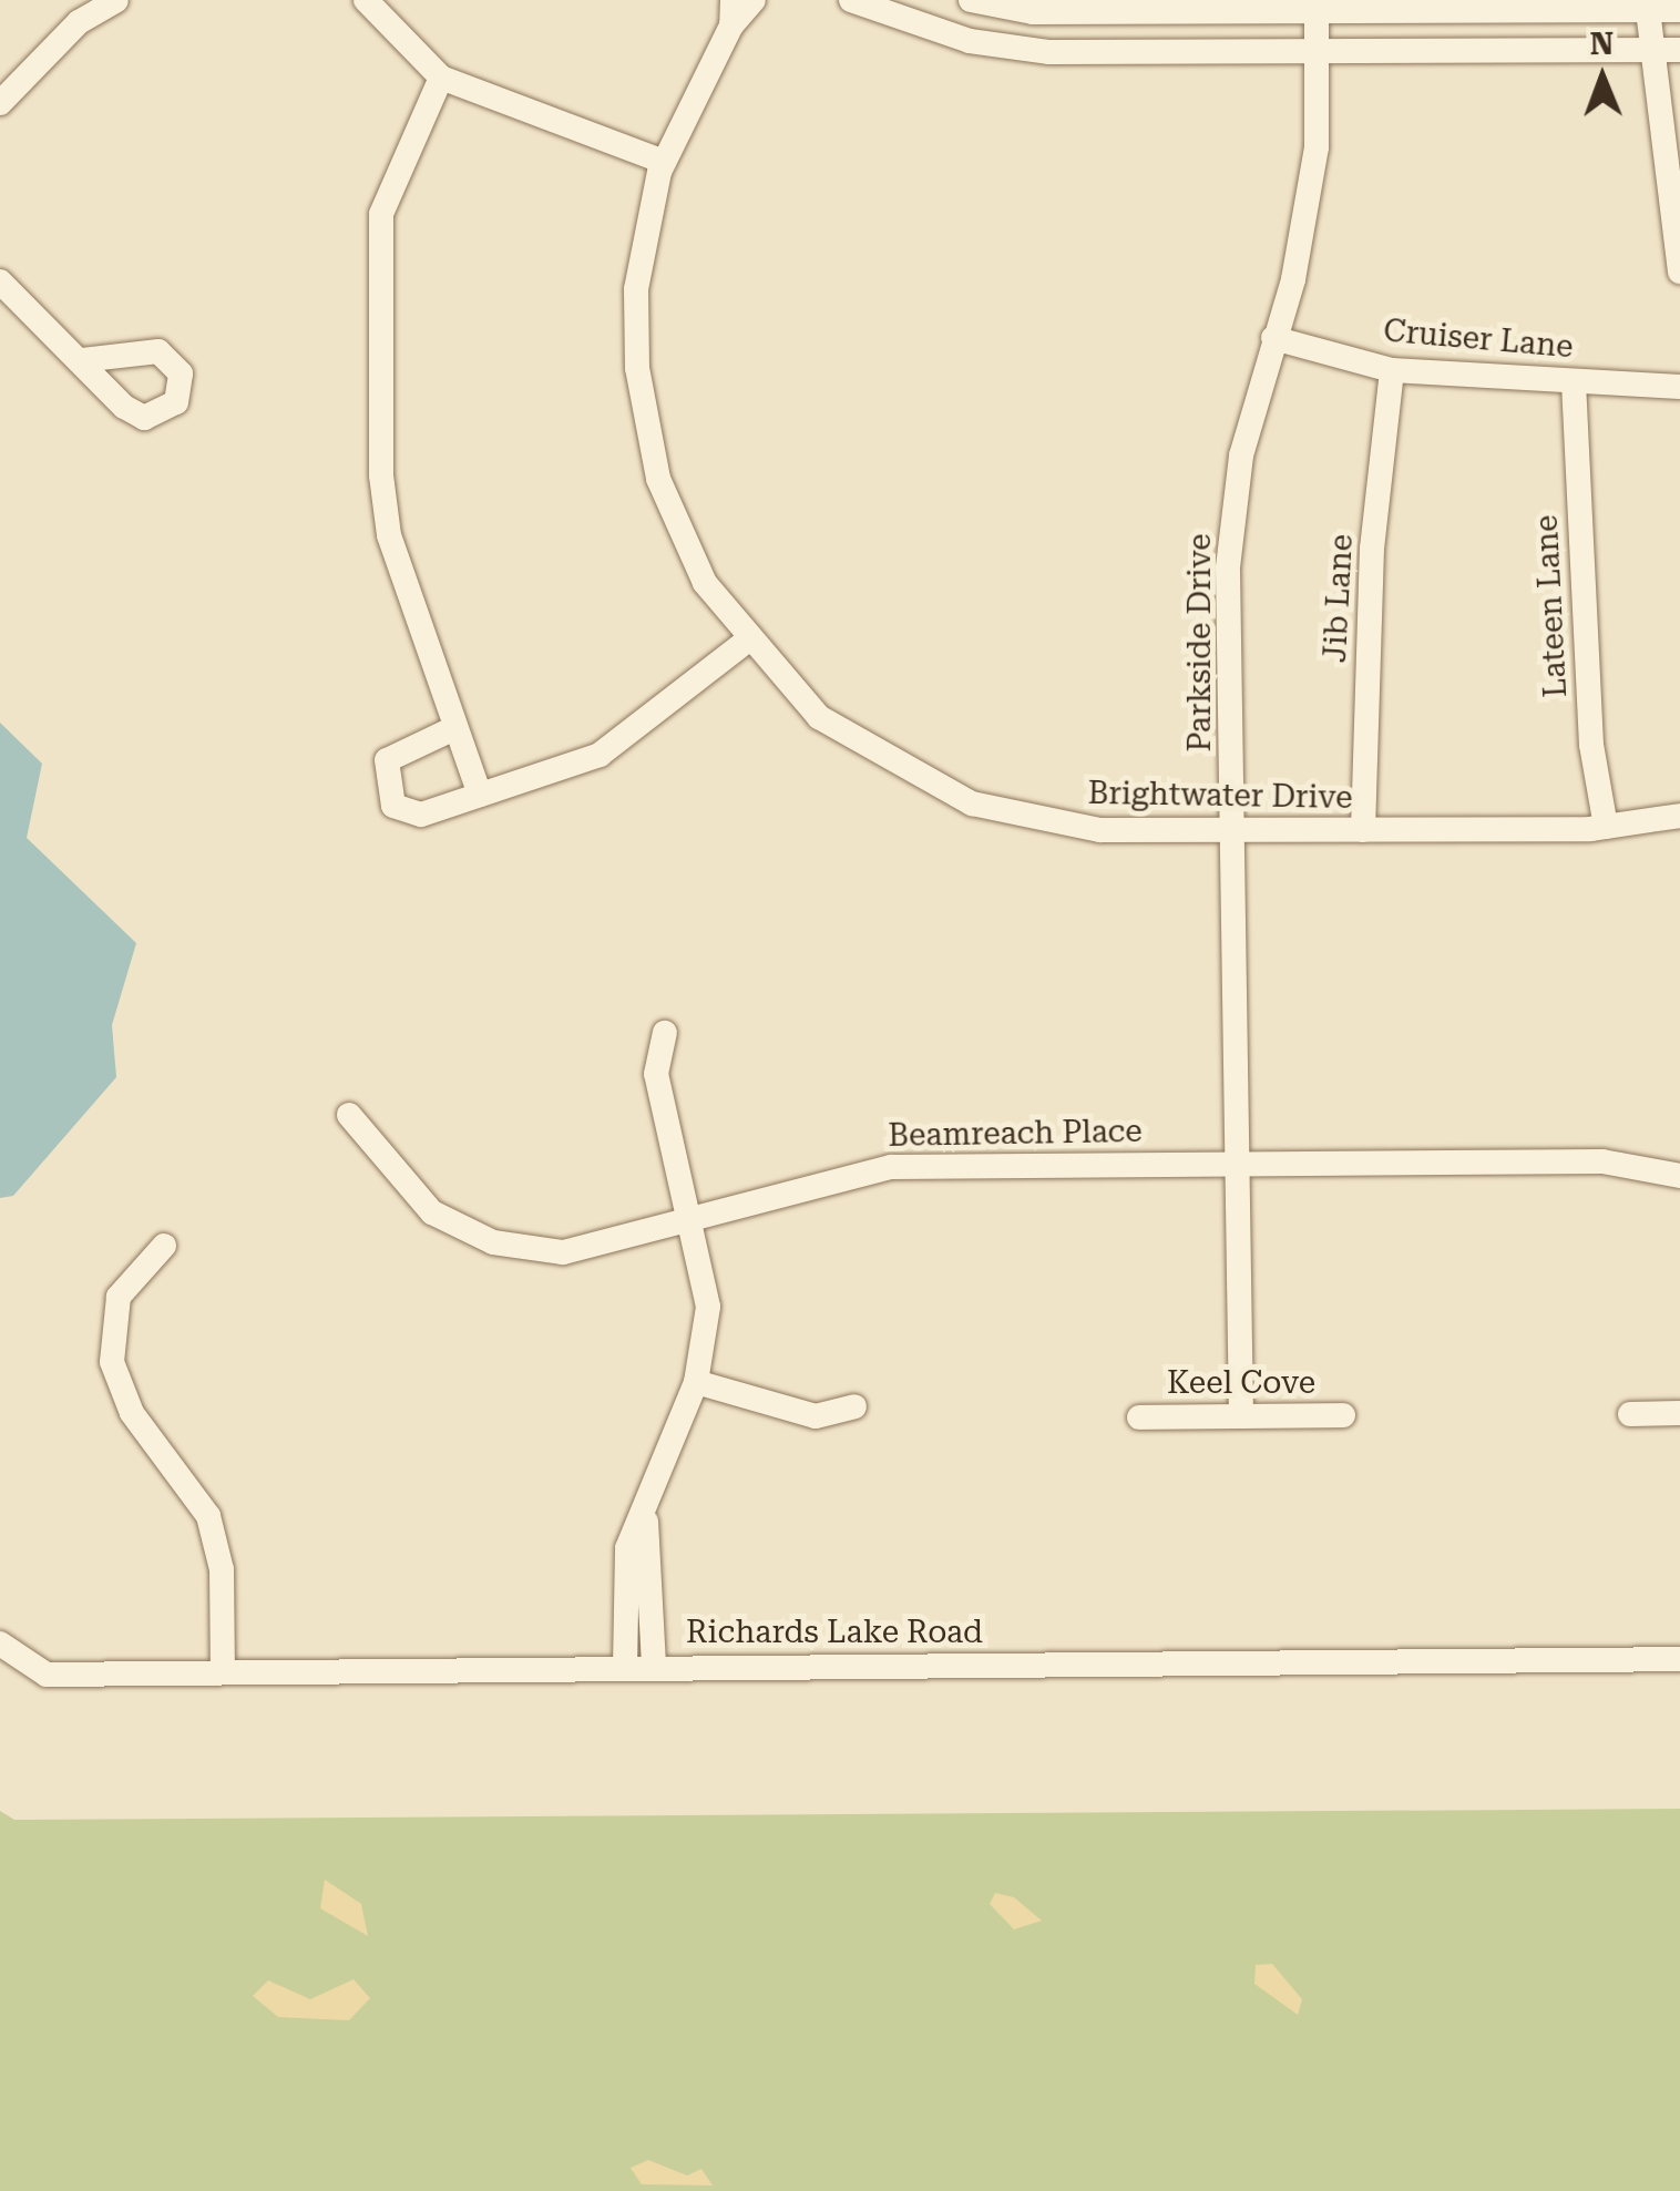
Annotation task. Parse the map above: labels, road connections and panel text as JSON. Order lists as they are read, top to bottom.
{
  "streets": {
    "street": [
      "Cruiser Lane",
      "Jib Lane",
      "Lateen Lane",
      "Parkside Drive",
      "Brightwater Drive",
      "Beamreach Place",
      "Keel Cove",
      "Richards Lake Road"
    ]
  },
  "crossings": [
    ["Cruiser Lane", "Jib Lane"],
    ["Cruiser Lane", "Lateen Lane"],
    ["Cruiser Lane", "Parkside Drive"],
    ["Jib Lane", "Brightwater Drive"],
    ["Lateen Lane", "Brightwater Drive"],
    ["Parkside Drive", "Brightwater Drive"],
    ["Parkside Drive", "Beamreach Place"],
    ["Parkside Drive", "Keel Cove"]
  ],
  "north": "top"
}
